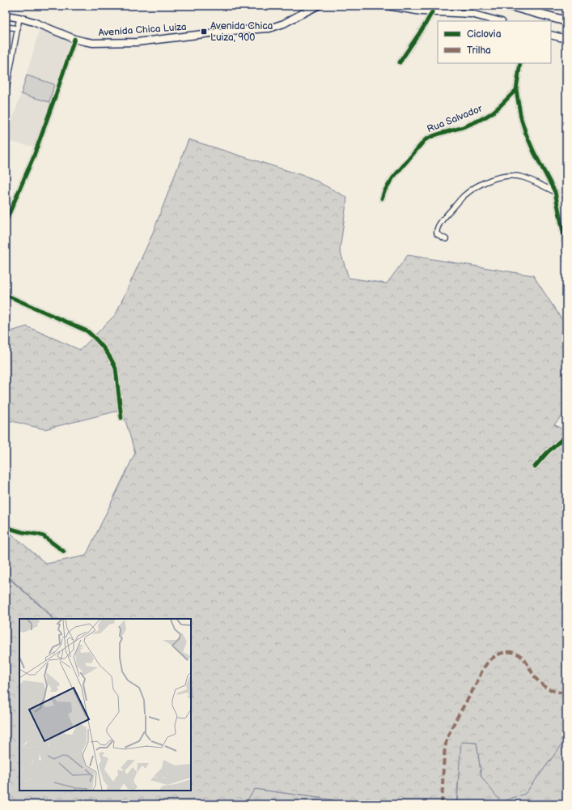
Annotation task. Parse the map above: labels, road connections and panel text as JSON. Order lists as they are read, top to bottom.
{
  "streets": {
    "main road": ["Avenida Chica Luiza"],
    "street": ["Rua Salvador"]
  },
  "places": {
    "transit": ["Avenida Chica Luiza, 900"]
  },
  "legend": ["Ciclovia", "Trilha"]
}
